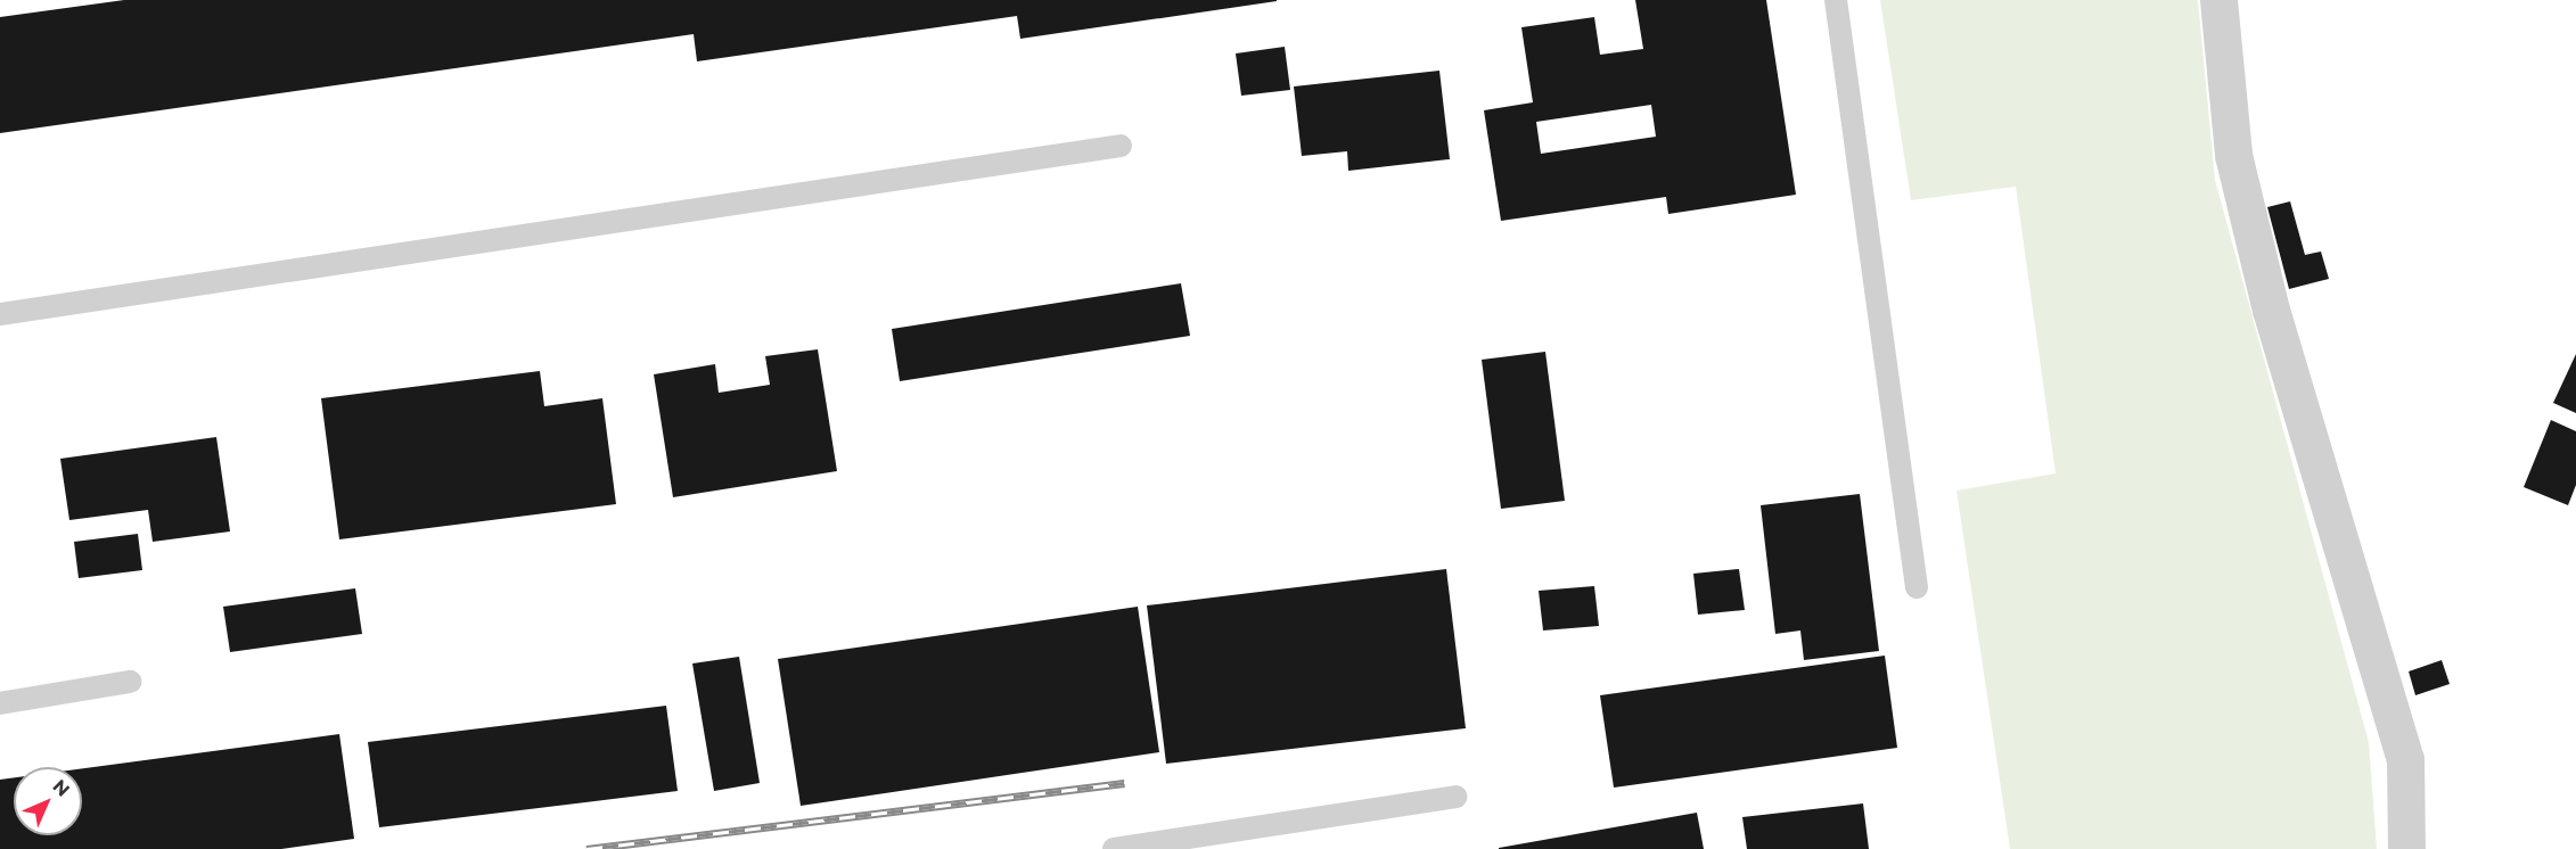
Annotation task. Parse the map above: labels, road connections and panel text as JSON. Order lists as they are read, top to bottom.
{
  "north": "top right"
}
